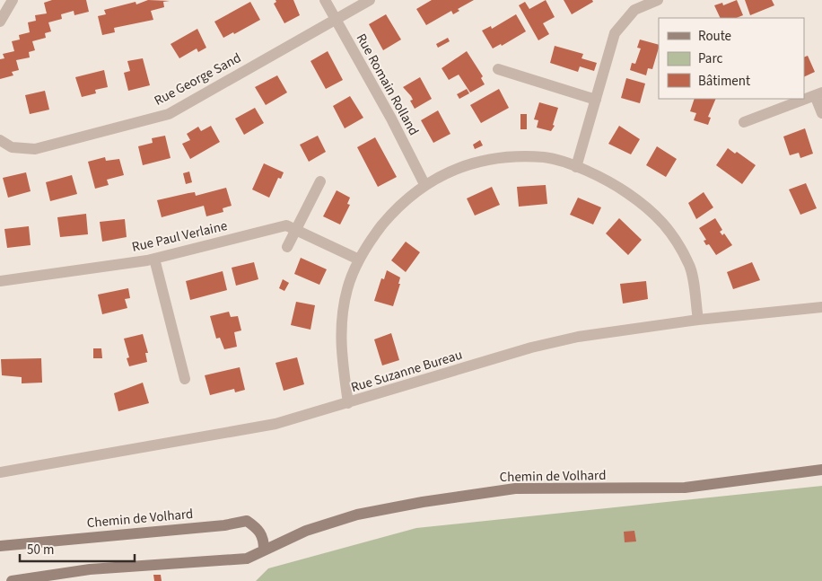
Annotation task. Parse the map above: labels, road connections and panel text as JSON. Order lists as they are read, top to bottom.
{
  "streets": {
    "street": [
      "Rue George Sand",
      "Rue Romain Rolland",
      "Rue Paul Verlaine",
      "Rue Suzanne Bureau",
      "Chemin de Volhard"
    ]
  },
  "crossings": [
    ["Rue George Sand", "Rue Romain Rolland"]
  ],
  "legend": ["Route", "Parc", "Bâtiment"],
  "scale_bar": "50 m"
}
